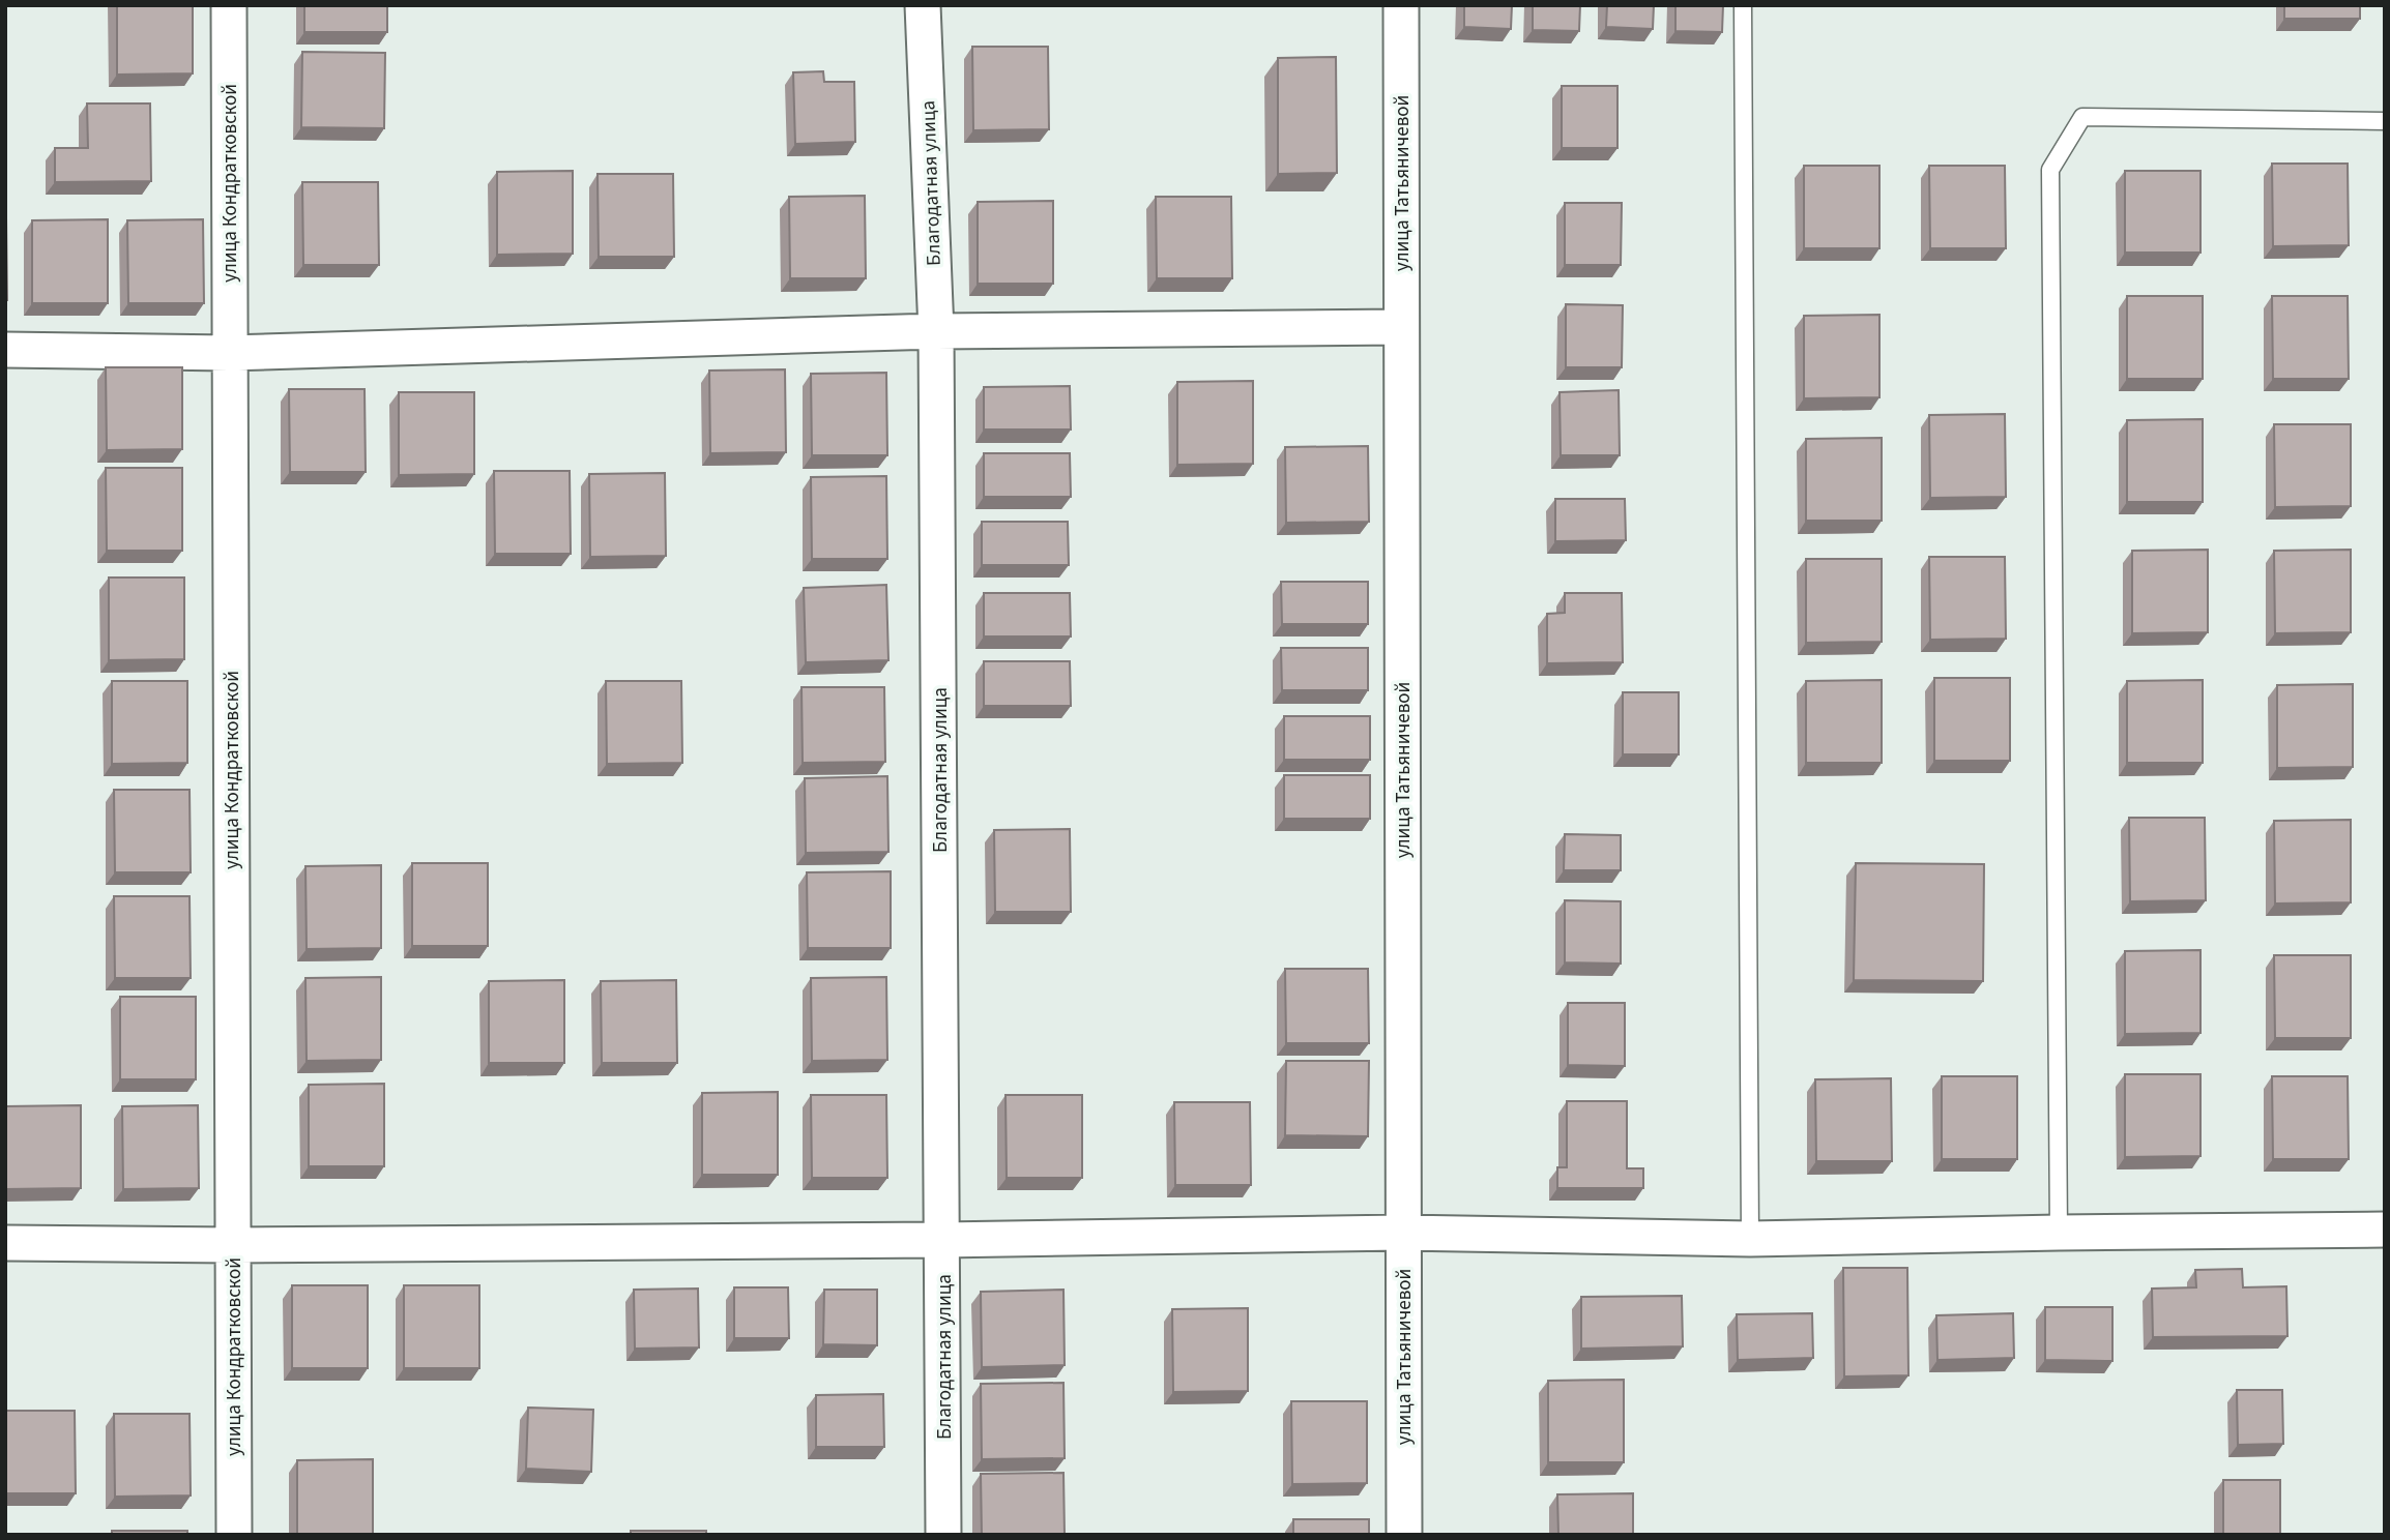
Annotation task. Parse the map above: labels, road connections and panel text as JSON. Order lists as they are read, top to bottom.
{
  "streets": {
    "street": ["улица Кондратковской", "Благодатная улица", "улица Татьяничевой"]
  }
}
